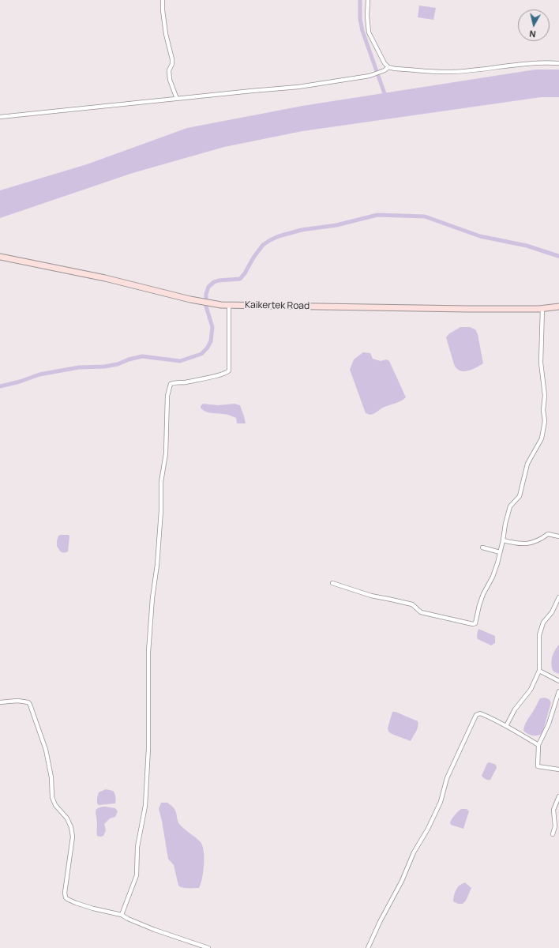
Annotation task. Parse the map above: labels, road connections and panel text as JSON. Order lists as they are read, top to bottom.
{
  "streets": {
    "main road": ["Kaikertek Road"]
  },
  "north": "bottom"
}
